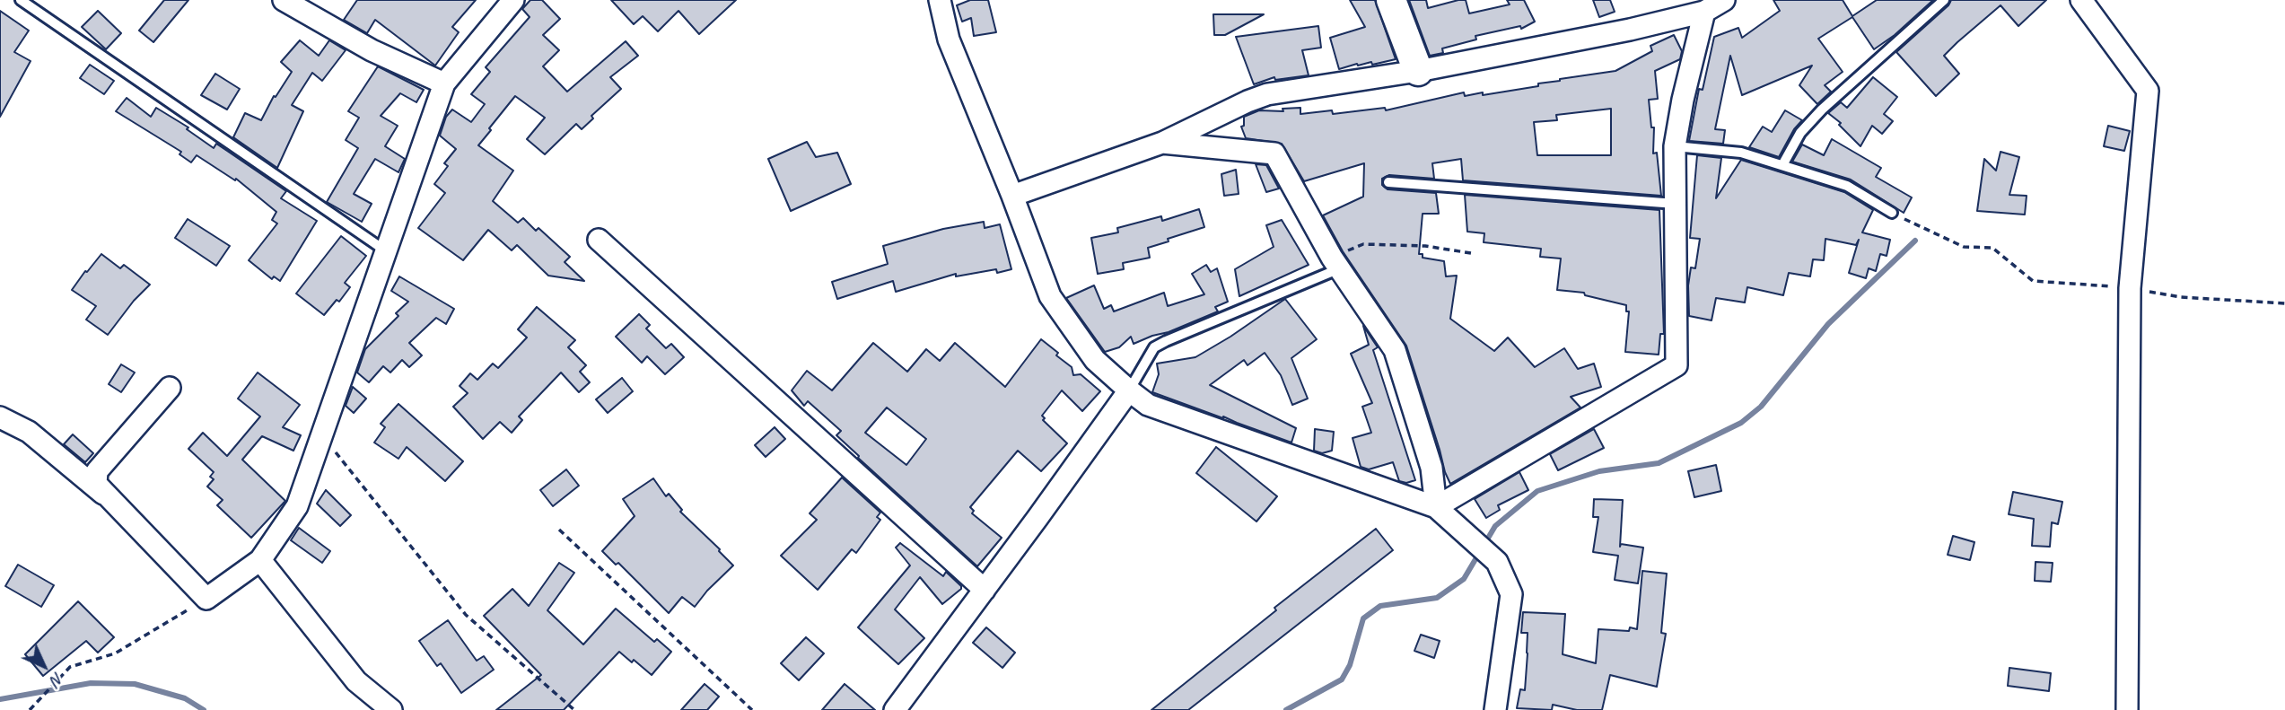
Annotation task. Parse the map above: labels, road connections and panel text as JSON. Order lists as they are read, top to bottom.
{
  "north": "bottom right"
}
